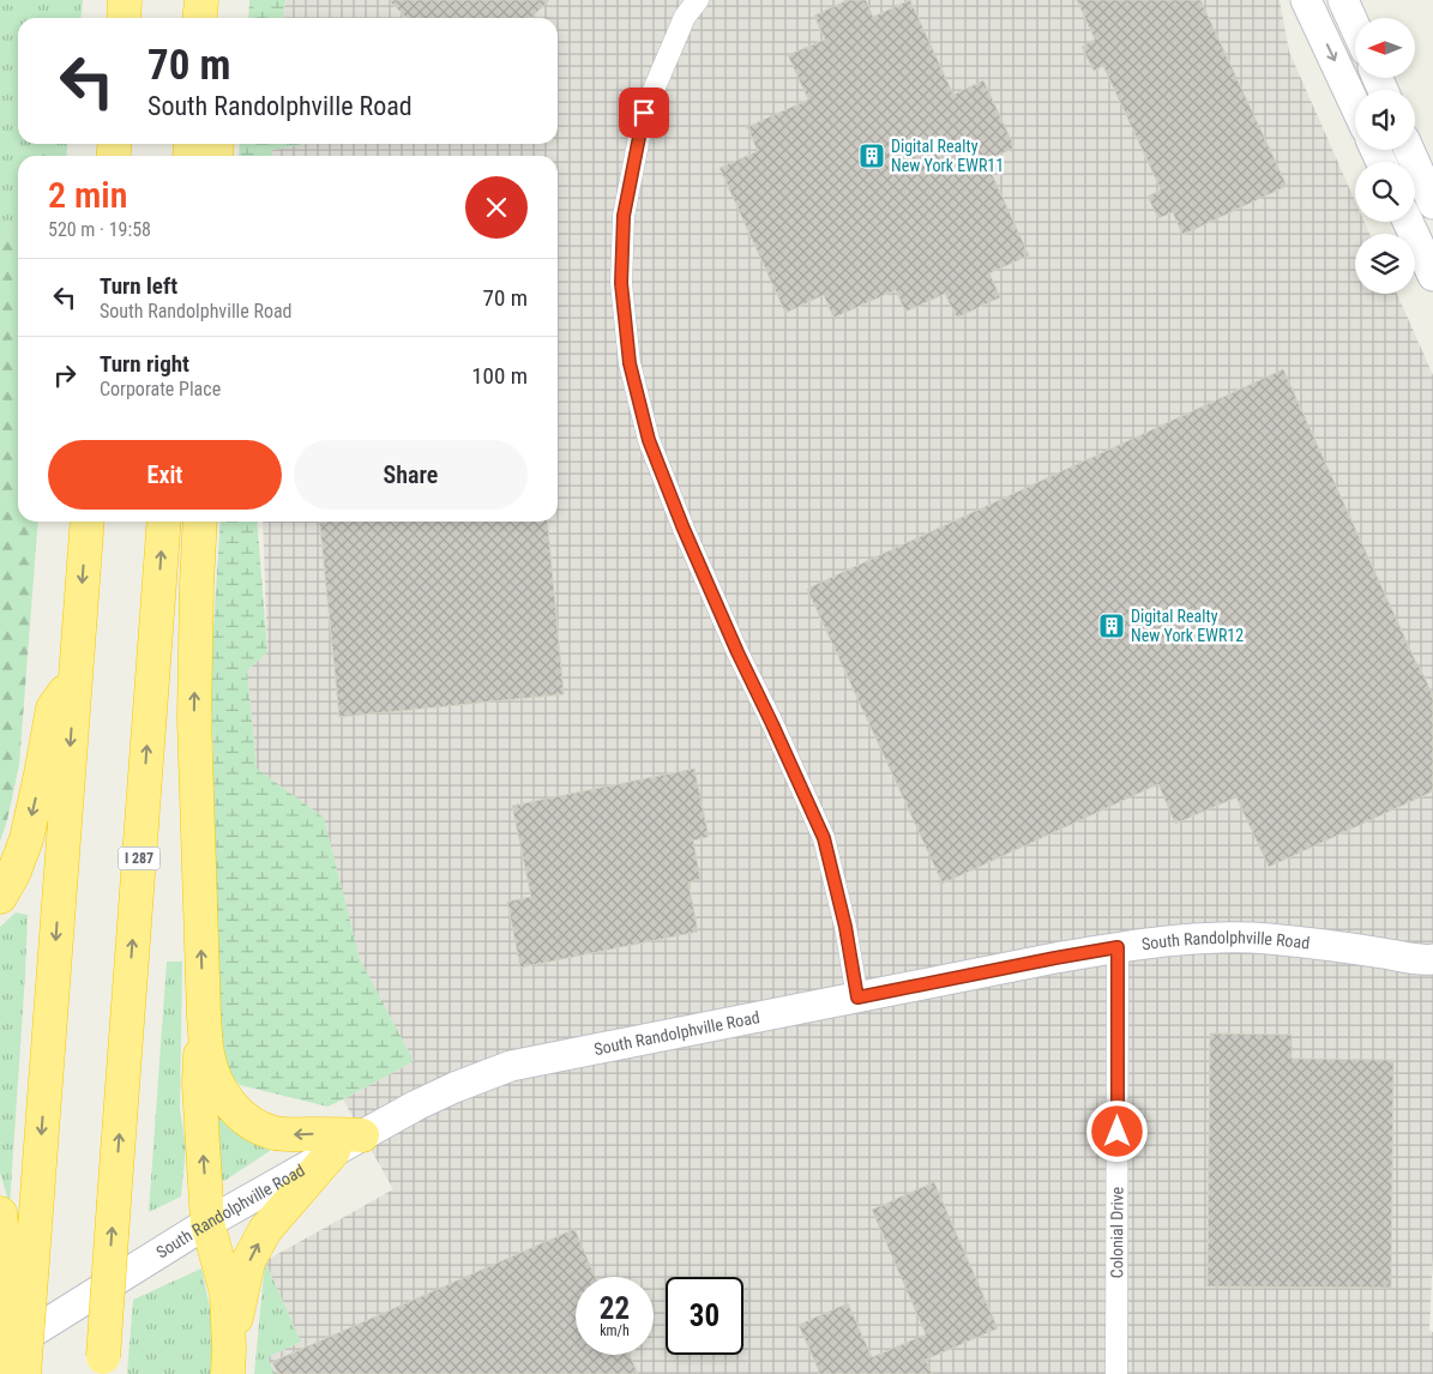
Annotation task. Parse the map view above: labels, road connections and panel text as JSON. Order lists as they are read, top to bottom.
{
  "streets": {
    "highway": ["I 287"],
    "main road": ["South Randolphville Road"],
    "street": ["Colonial Drive"]
  },
  "crossings": [
    ["South Randolphville Road", "Colonial Drive"]
  ],
  "places": {
    "building": ["Digital Realty New York EWR11", "Digital Realty New York EWR12"]
  },
  "north": "left",
  "page": {
    "turn": ["70 m", "South Randolphville Road"],
    "heading": ["2 min", "520 m · 19:58"],
    "list": [
      {
        "name": "Turn left",
        "note": "South Randolphville Road",
        "value": "70 m"
      },
      {
        "name": "Turn right",
        "note": "Corporate Place",
        "value": "100 m"
      }
    ],
    "buttons": ["Exit", "Share"],
    "speed": "22 km/h",
    "limit": "30"
  }
}
